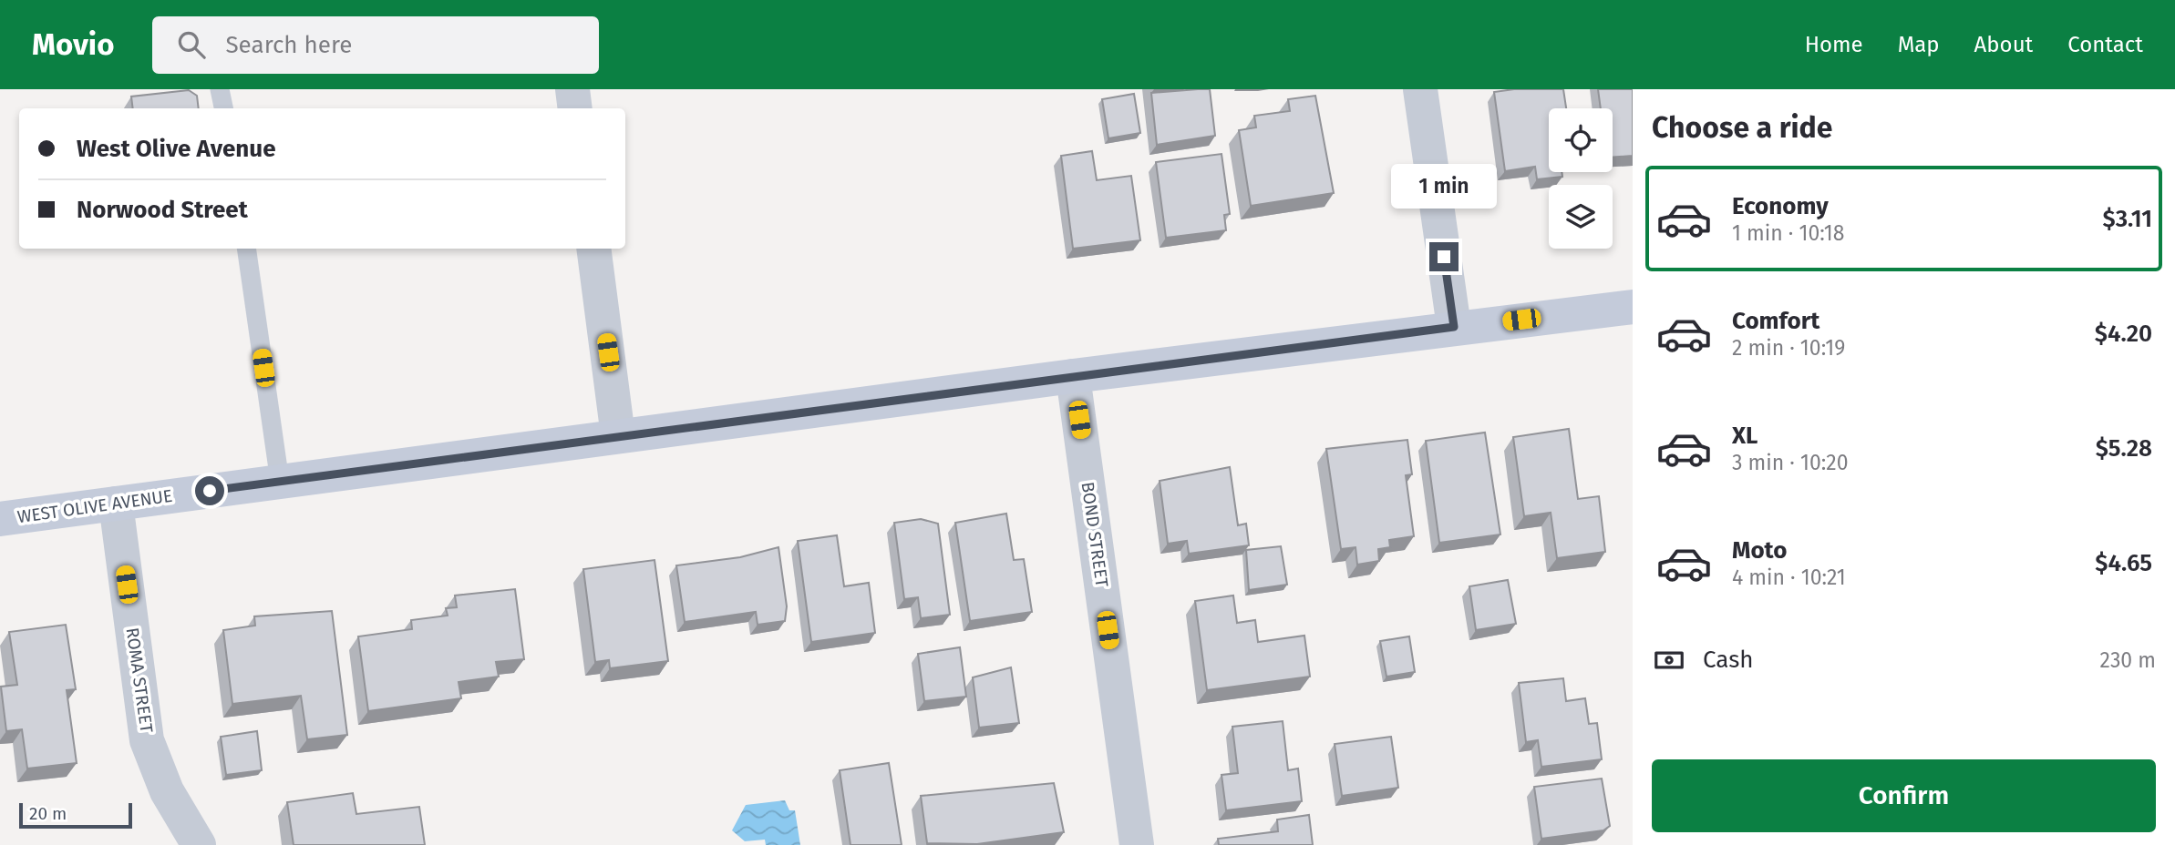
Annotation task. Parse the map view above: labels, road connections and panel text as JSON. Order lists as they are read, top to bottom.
{
  "streets": {
    "street": ["WEST OLIVE AVENUE", "BOND STREET", "ROMA STREET"]
  },
  "crossings": [
    ["WEST OLIVE AVENUE", "BOND STREET"],
    ["WEST OLIVE AVENUE", "ROMA STREET"]
  ],
  "scale_bar": "20 m",
  "page": {
    "header": "Movio",
    "search": "Search here",
    "nav": [
      "Home",
      "Map",
      "About",
      "Contact"
    ],
    "heading": "Choose a ride",
    "banner": ["West Olive Avenue", "Norwood Street"],
    "bubble": "1 min",
    "list": [
      {
        "name": "Economy",
        "note": "1 min · 10:18",
        "value": "$3.11"
      },
      {
        "name": "Comfort",
        "note": "2 min · 10:19",
        "value": "$4.20"
      },
      {
        "name": "XL",
        "note": "3 min · 10:20",
        "value": "$5.28"
      },
      {
        "name": "Moto",
        "note": "4 min · 10:21",
        "value": "$4.65"
      }
    ],
    "pay": ["Cash", "230 m"],
    "buttons": "Confirm",
    "scale": "20 m"
  }
}
